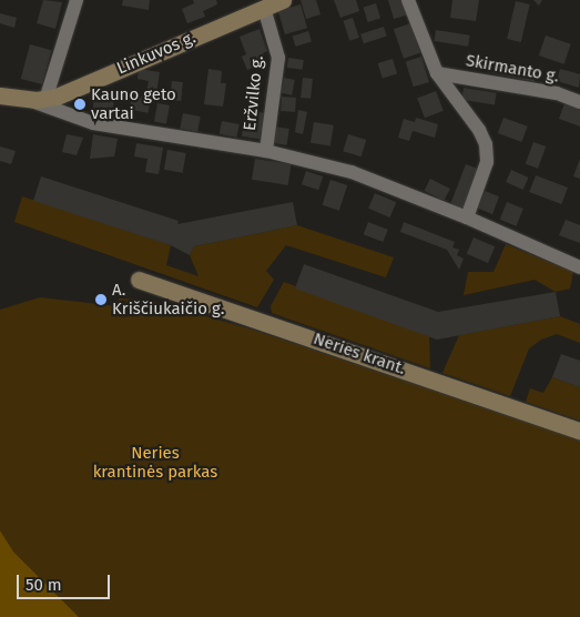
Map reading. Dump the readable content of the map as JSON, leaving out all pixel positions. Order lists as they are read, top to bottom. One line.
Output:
{"streets":{"main road":["Linkuvos g.","Neries krant."],"street":["Skirmanto g.","Eržvilko g."]},"crossings":[["Linkuvos g.","Eržvilko g."]],"parks":["Neries krantinės parkas"],"places":["Kauno geto vartai","A. Kriščiukaičio g."],"scale_bar":"50 m"}
